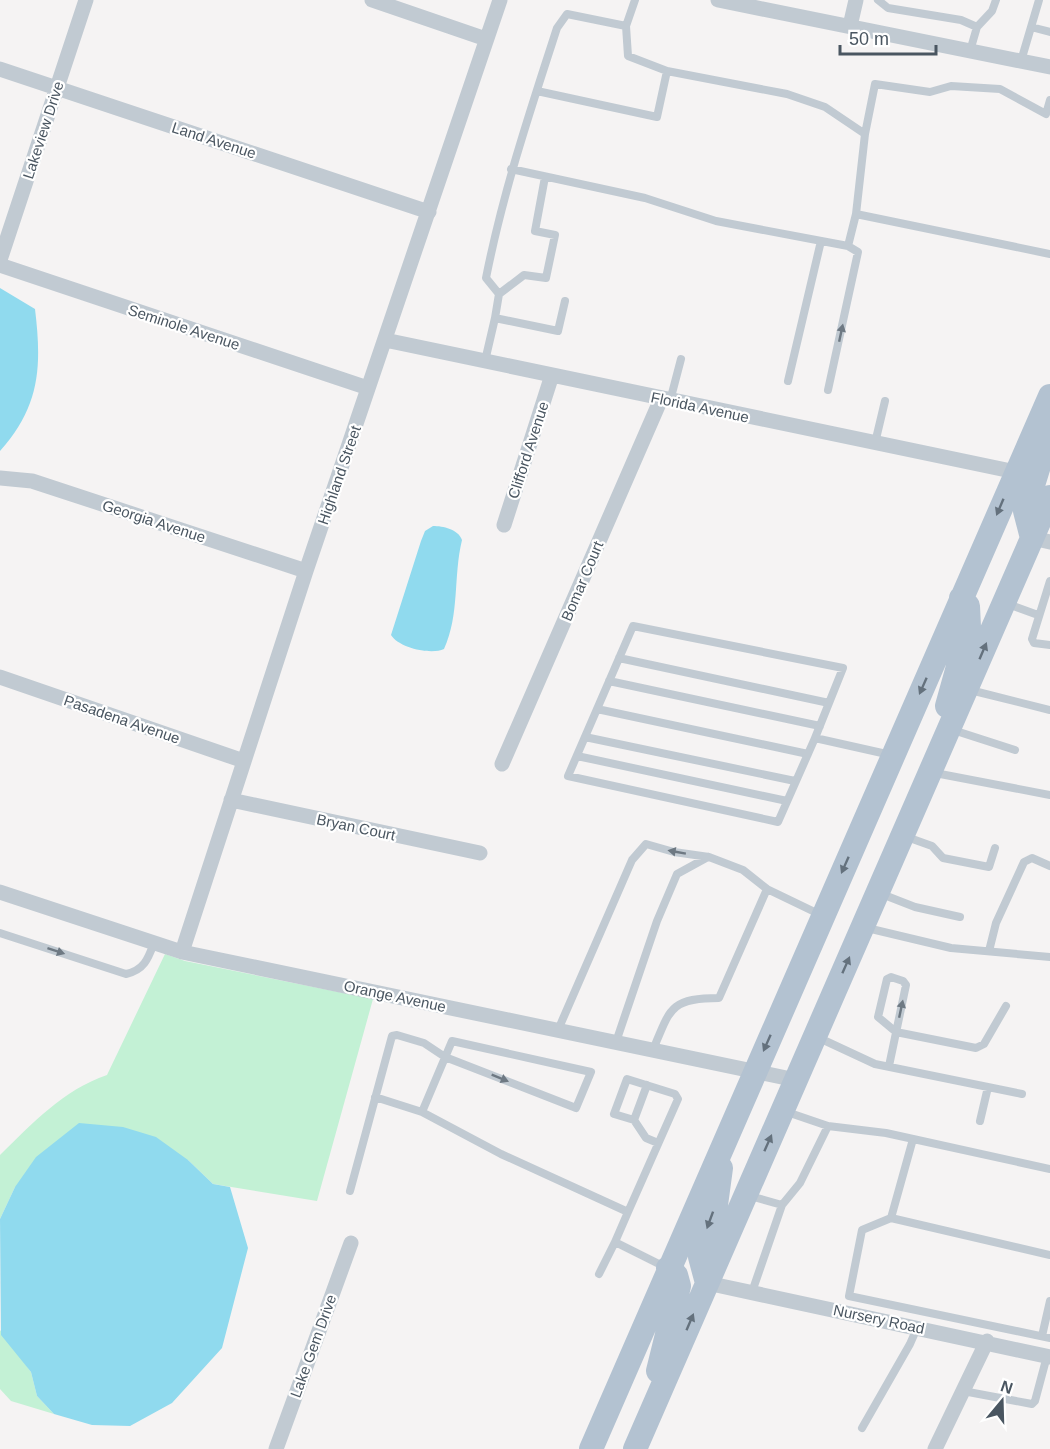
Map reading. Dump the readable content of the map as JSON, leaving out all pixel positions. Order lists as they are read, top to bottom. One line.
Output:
{"streets":{"street":["Lakeview Drive","Land Avenue","Seminole Avenue","Florida Avenue","Clifford Avenue","Highland Street","Georgia Avenue","Bomar Court","Pasadena Avenue","Bryan Court","Orange Avenue","Nursery Road","Lake Gem Drive"]},"crossings":[["Lakeview Drive","Land Avenue"],["Land Avenue","Highland Street"],["Seminole Avenue","Highland Street"],["Florida Avenue","Clifford Avenue"],["Florida Avenue","Highland Street"],["Florida Avenue","Bomar Court"],["Highland Street","Georgia Avenue"],["Highland Street","Pasadena Avenue"],["Highland Street","Bryan Court"],["Highland Street","Orange Avenue"]],"scale_bar":"50 m","north":"top"}
